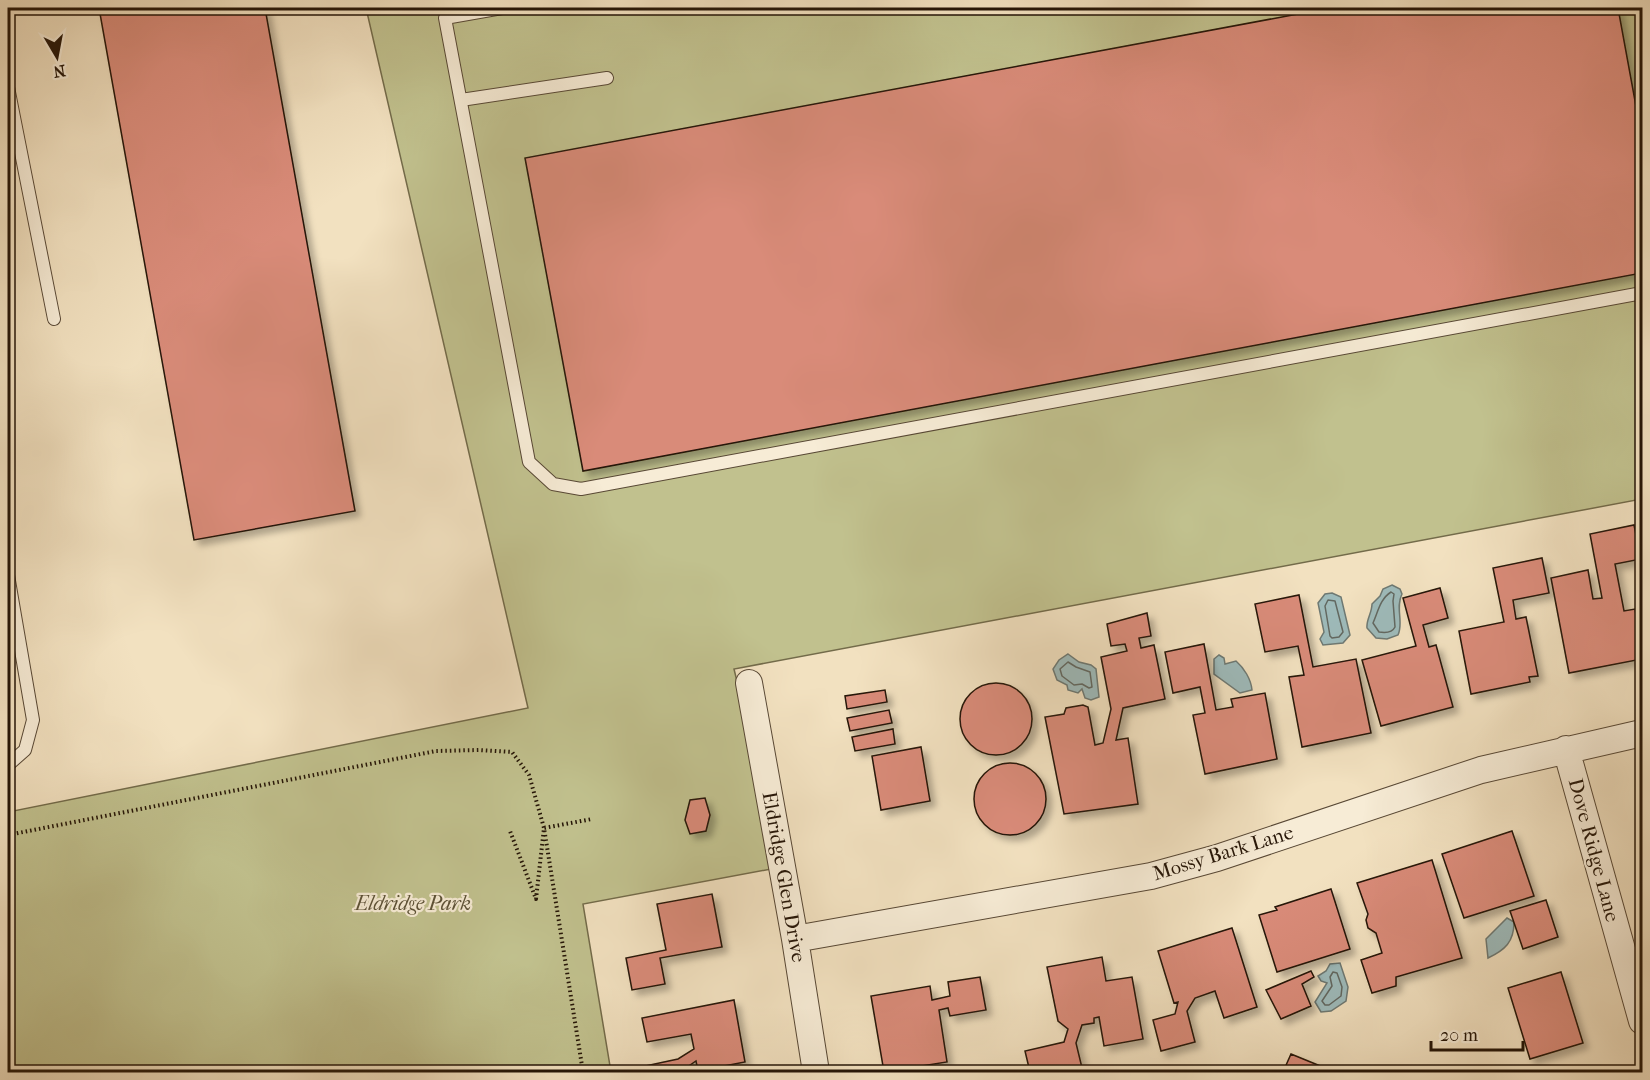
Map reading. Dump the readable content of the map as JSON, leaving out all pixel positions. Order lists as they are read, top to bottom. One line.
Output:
{"streets":{"street":["Dove Ridge Lane","Mossy Bark Lane","Eldridge Glen Drive"]},"crossings":[["Dove Ridge Lane","Mossy Bark Lane"],["Mossy Bark Lane","Eldridge Glen Drive"]],"parks":["Eldridge Park"],"scale_bar":"20 m","north":"bottom"}
